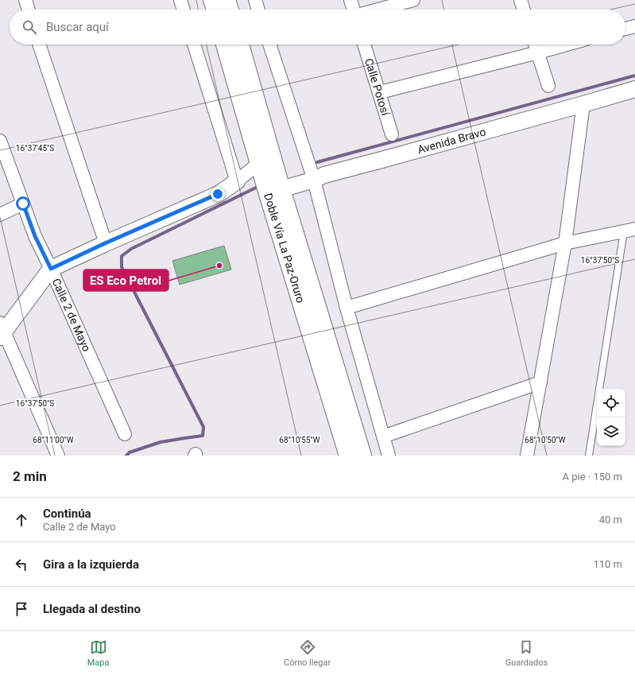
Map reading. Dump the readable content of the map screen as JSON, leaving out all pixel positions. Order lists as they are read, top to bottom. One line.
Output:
{"streets":{"highway":["Doble Vía La Paz-Oruro"],"street":["Calle Potosí","Avenida Bravo","Calle 2 de Mayo"]},"crossings":[["Avenida Bravo","Doble Vía La Paz-Oruro"]],"places":["ES Eco Petrol"],"page":{"search":"Buscar aquí","heading":["2 min","A pie · 150 m"],"list":[["Continúa","Calle 2 de Mayo","40 m"],["Gira a la izquierda","110 m"],"Llegada al destino"],"nav":["Mapa","Cómo llegar","Guardados"]},"coordinates":["16°37'45\"S","16°37'50\"S","68°11'00\"W","68°10'55\"W","68°10'50\"W"]}
